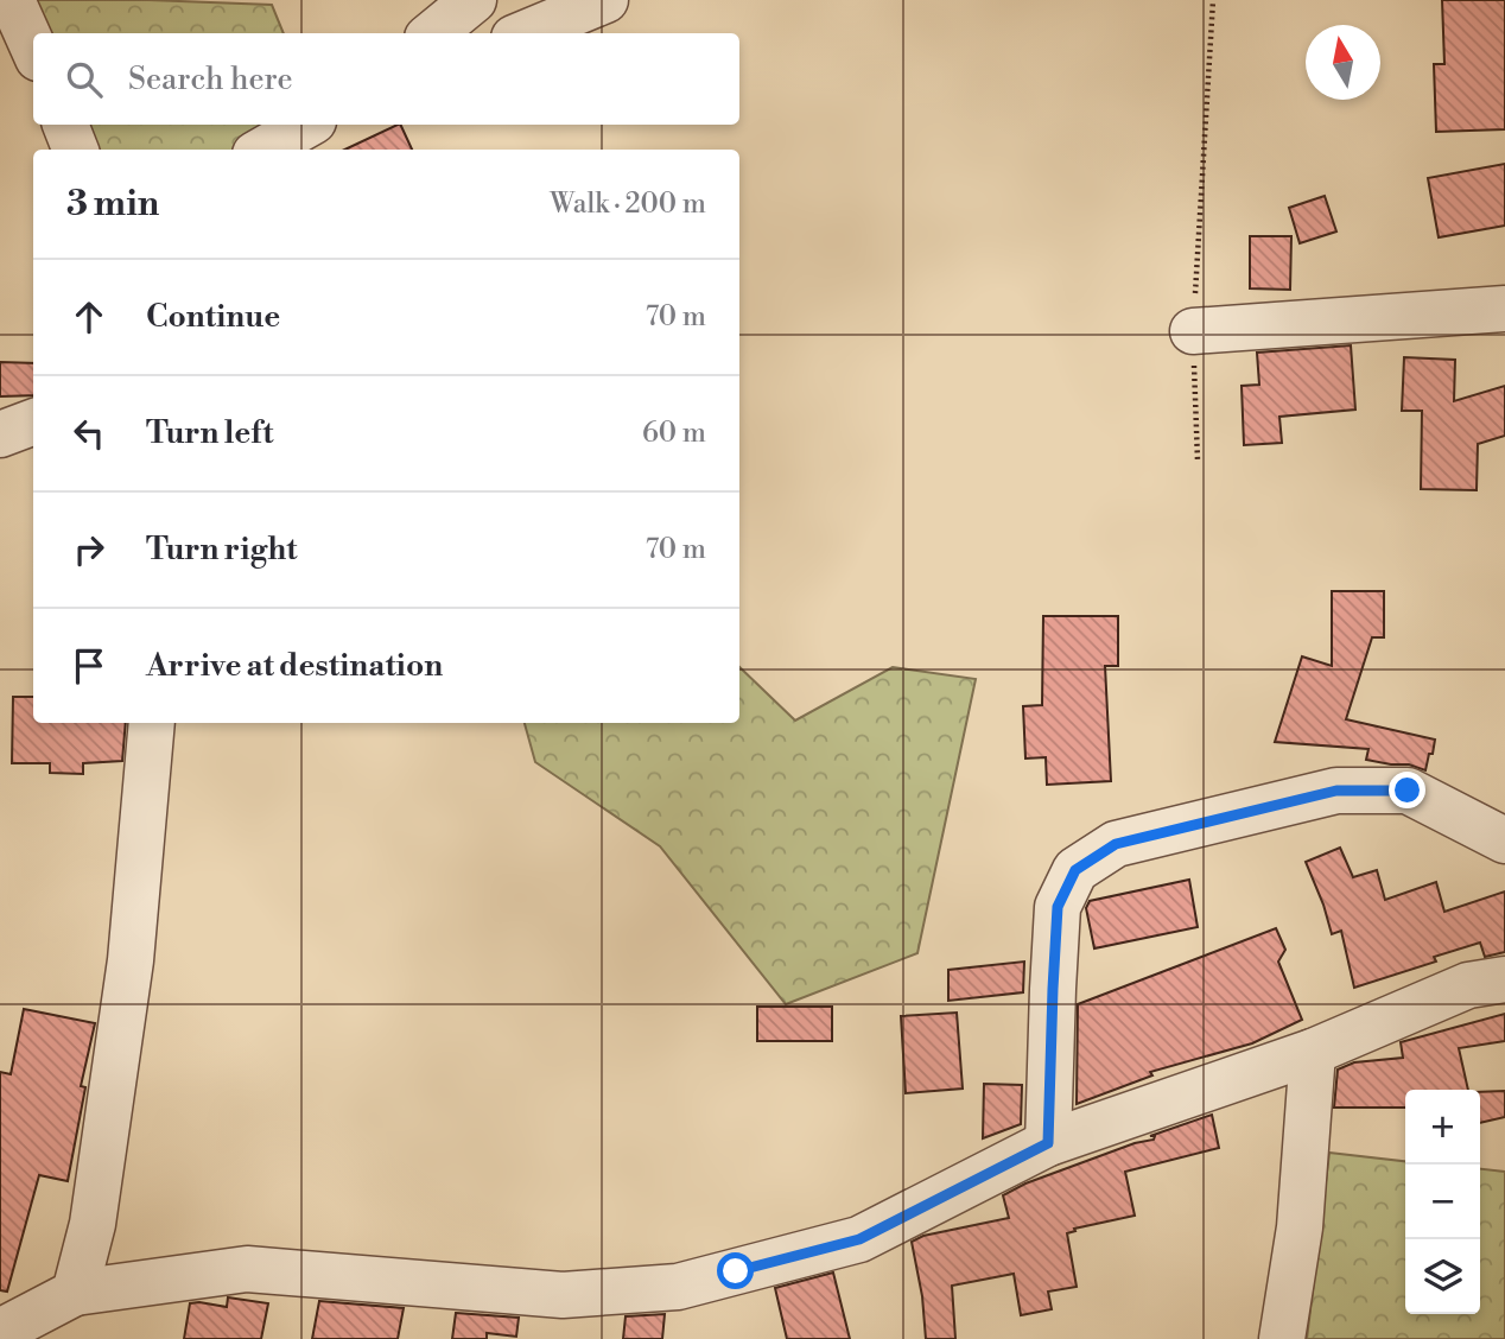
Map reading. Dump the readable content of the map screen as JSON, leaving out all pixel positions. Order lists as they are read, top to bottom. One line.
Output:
{"north":"top","page":{"search":"Search here","heading":["3 min","Walk · 200 m"],"list":[["Continue","70 m"],["Turn left","60 m"],["Turn right","70 m"],"Arrive at destination"],"map_buttons":["+","−"]}}
